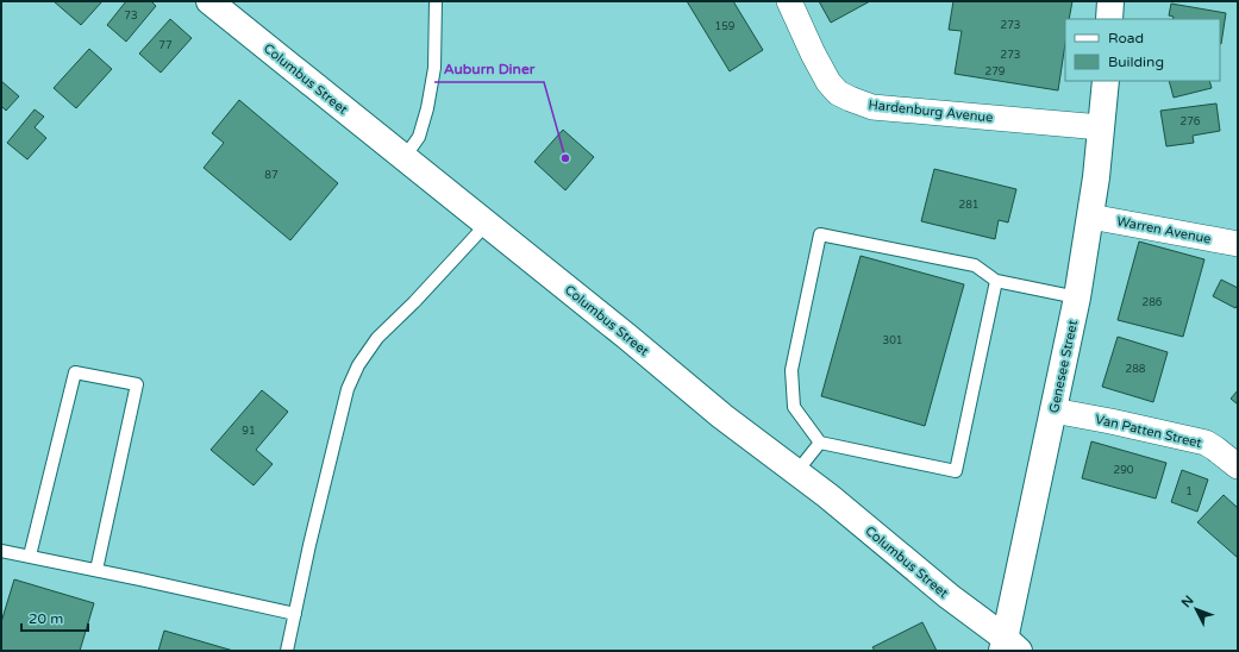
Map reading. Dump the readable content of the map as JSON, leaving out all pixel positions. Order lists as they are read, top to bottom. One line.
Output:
{"streets":{"street":["Columbus Street","Hardenburg Avenue","Warren Avenue","Genesee Street","Van Patten Street"]},"crossings":[["Columbus Street","Genesee Street"],["Hardenburg Avenue","Genesee Street"],["Warren Avenue","Genesee Street"],["Genesee Street","Van Patten Street"]],"places":["Auburn Diner"],"house_numbers":["73","273","159","77","273","279","276","87","281","286","301","288","91","290","1"],"legend":["Road","Building"],"scale_bar":"20 m","north":"top left"}
